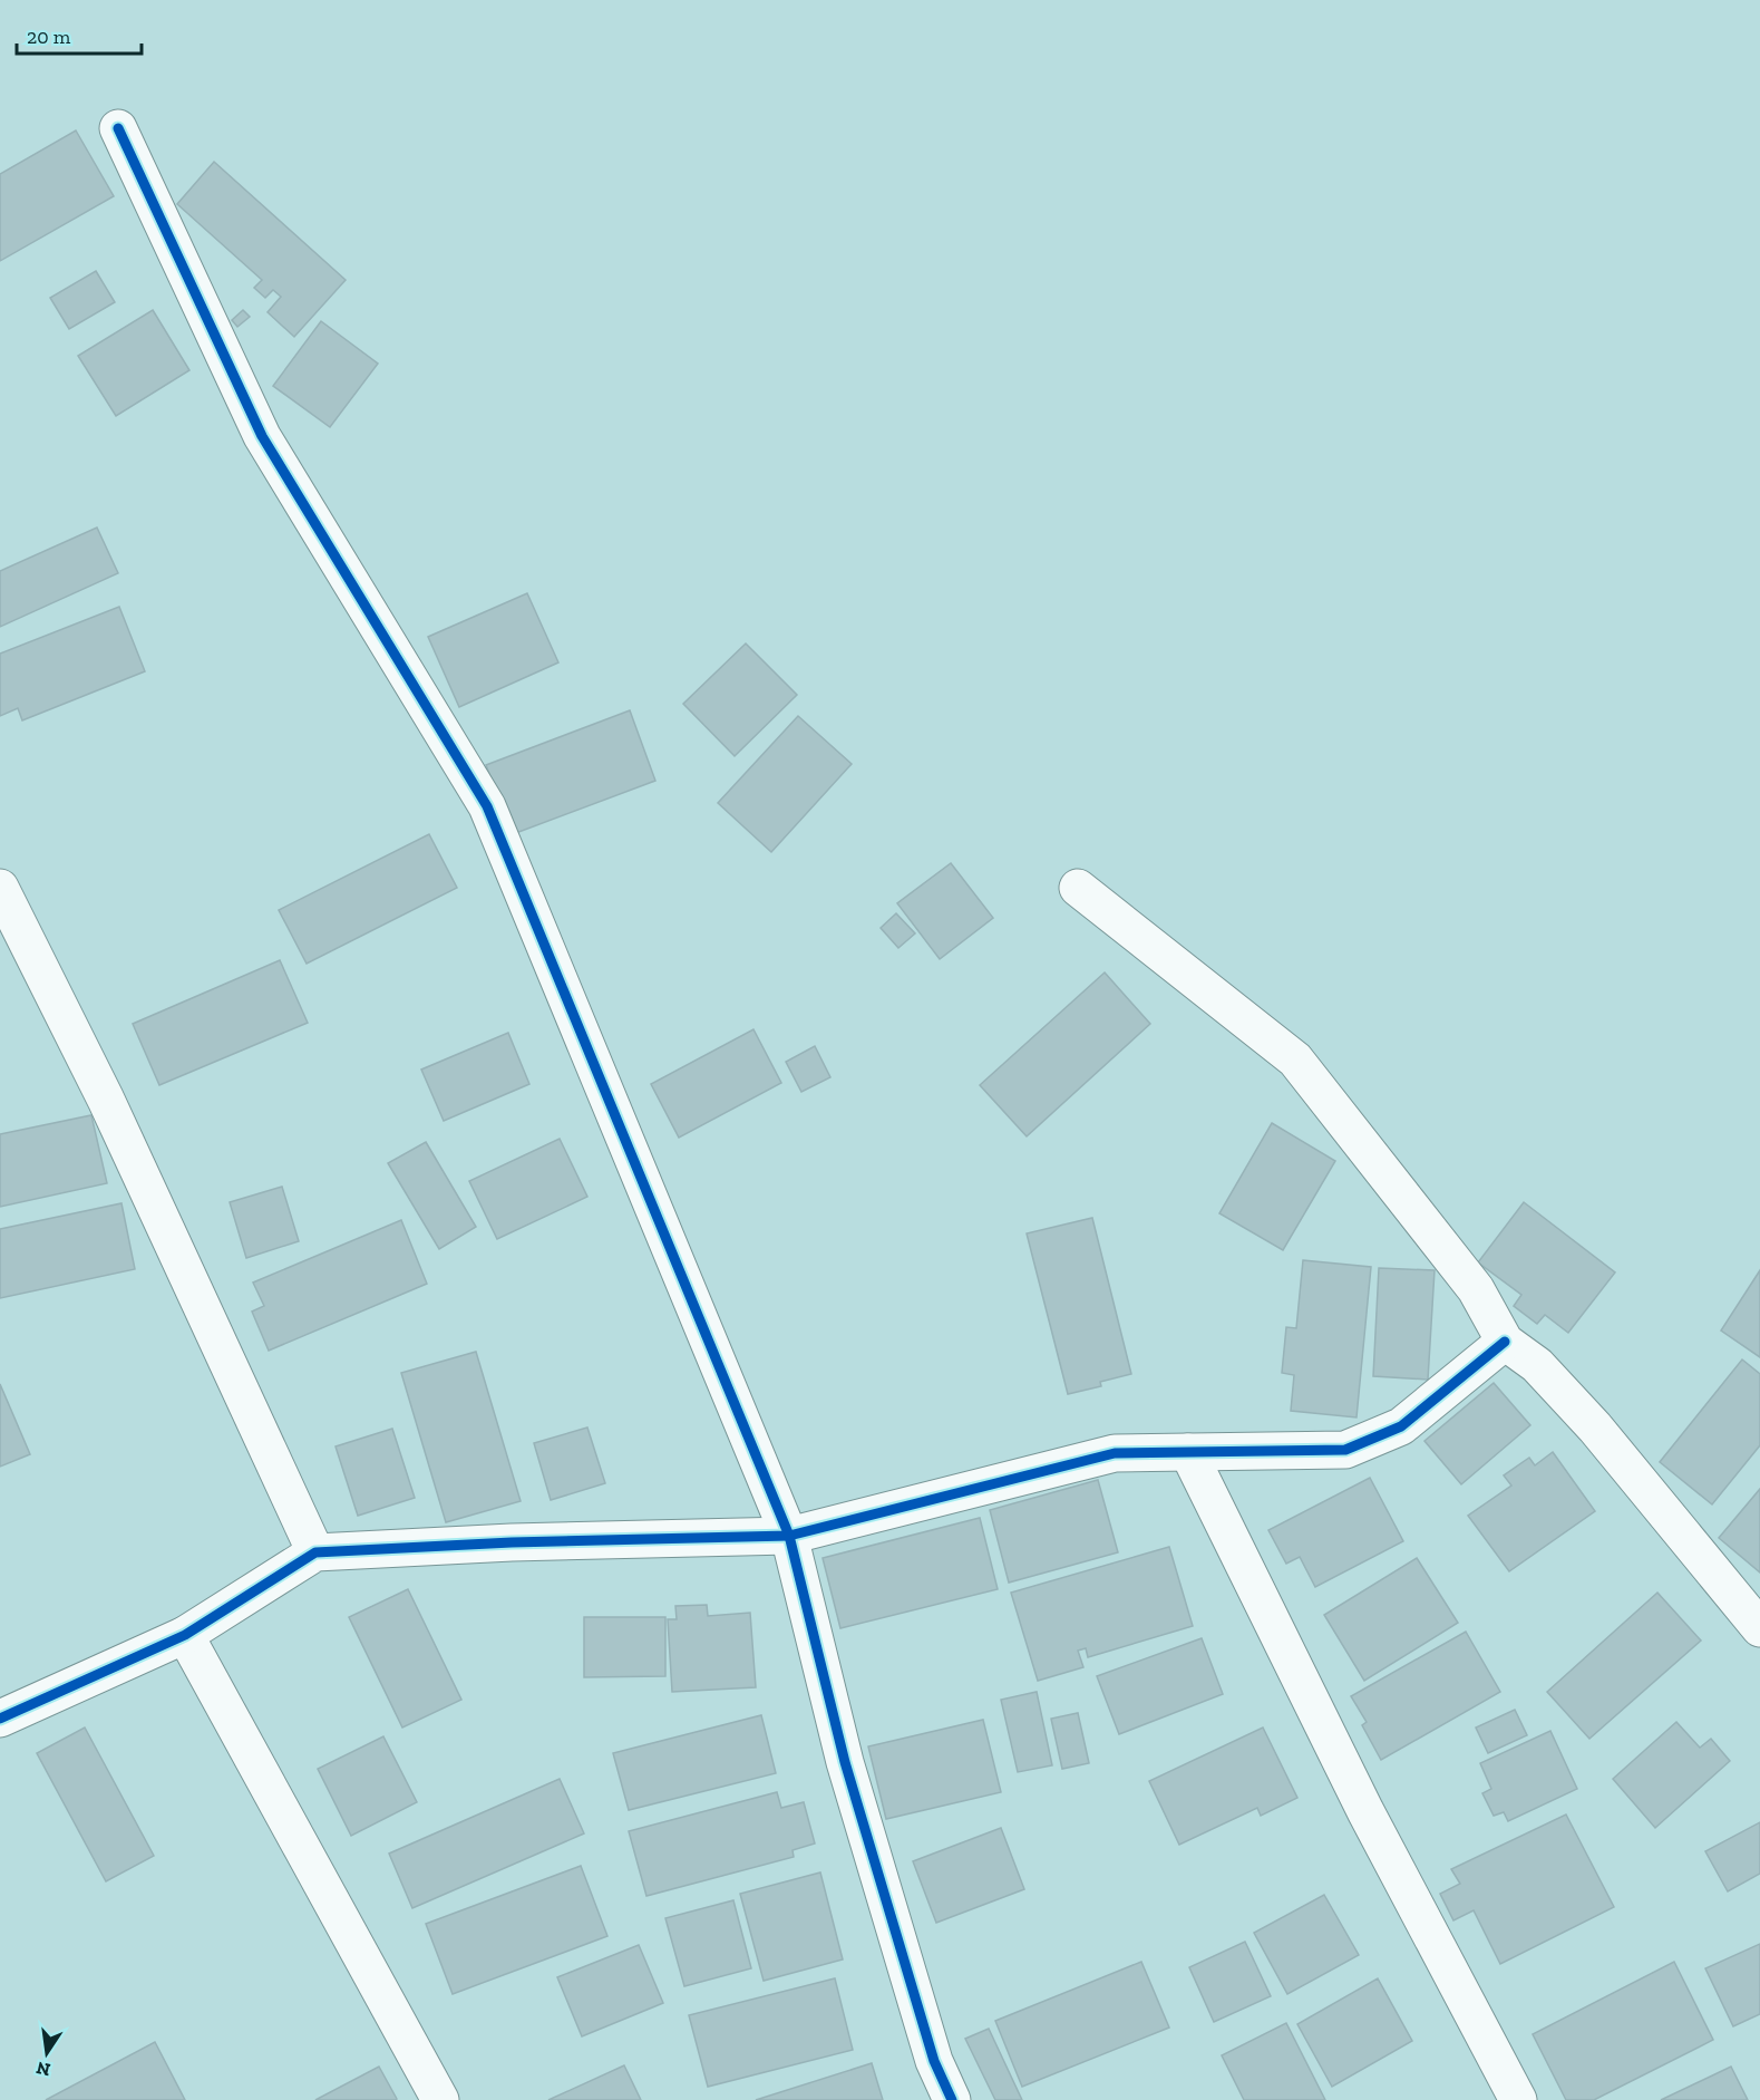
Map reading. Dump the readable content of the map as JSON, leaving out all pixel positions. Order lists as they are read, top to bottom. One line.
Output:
{"scale_bar":"20 m","north":"bottom"}
